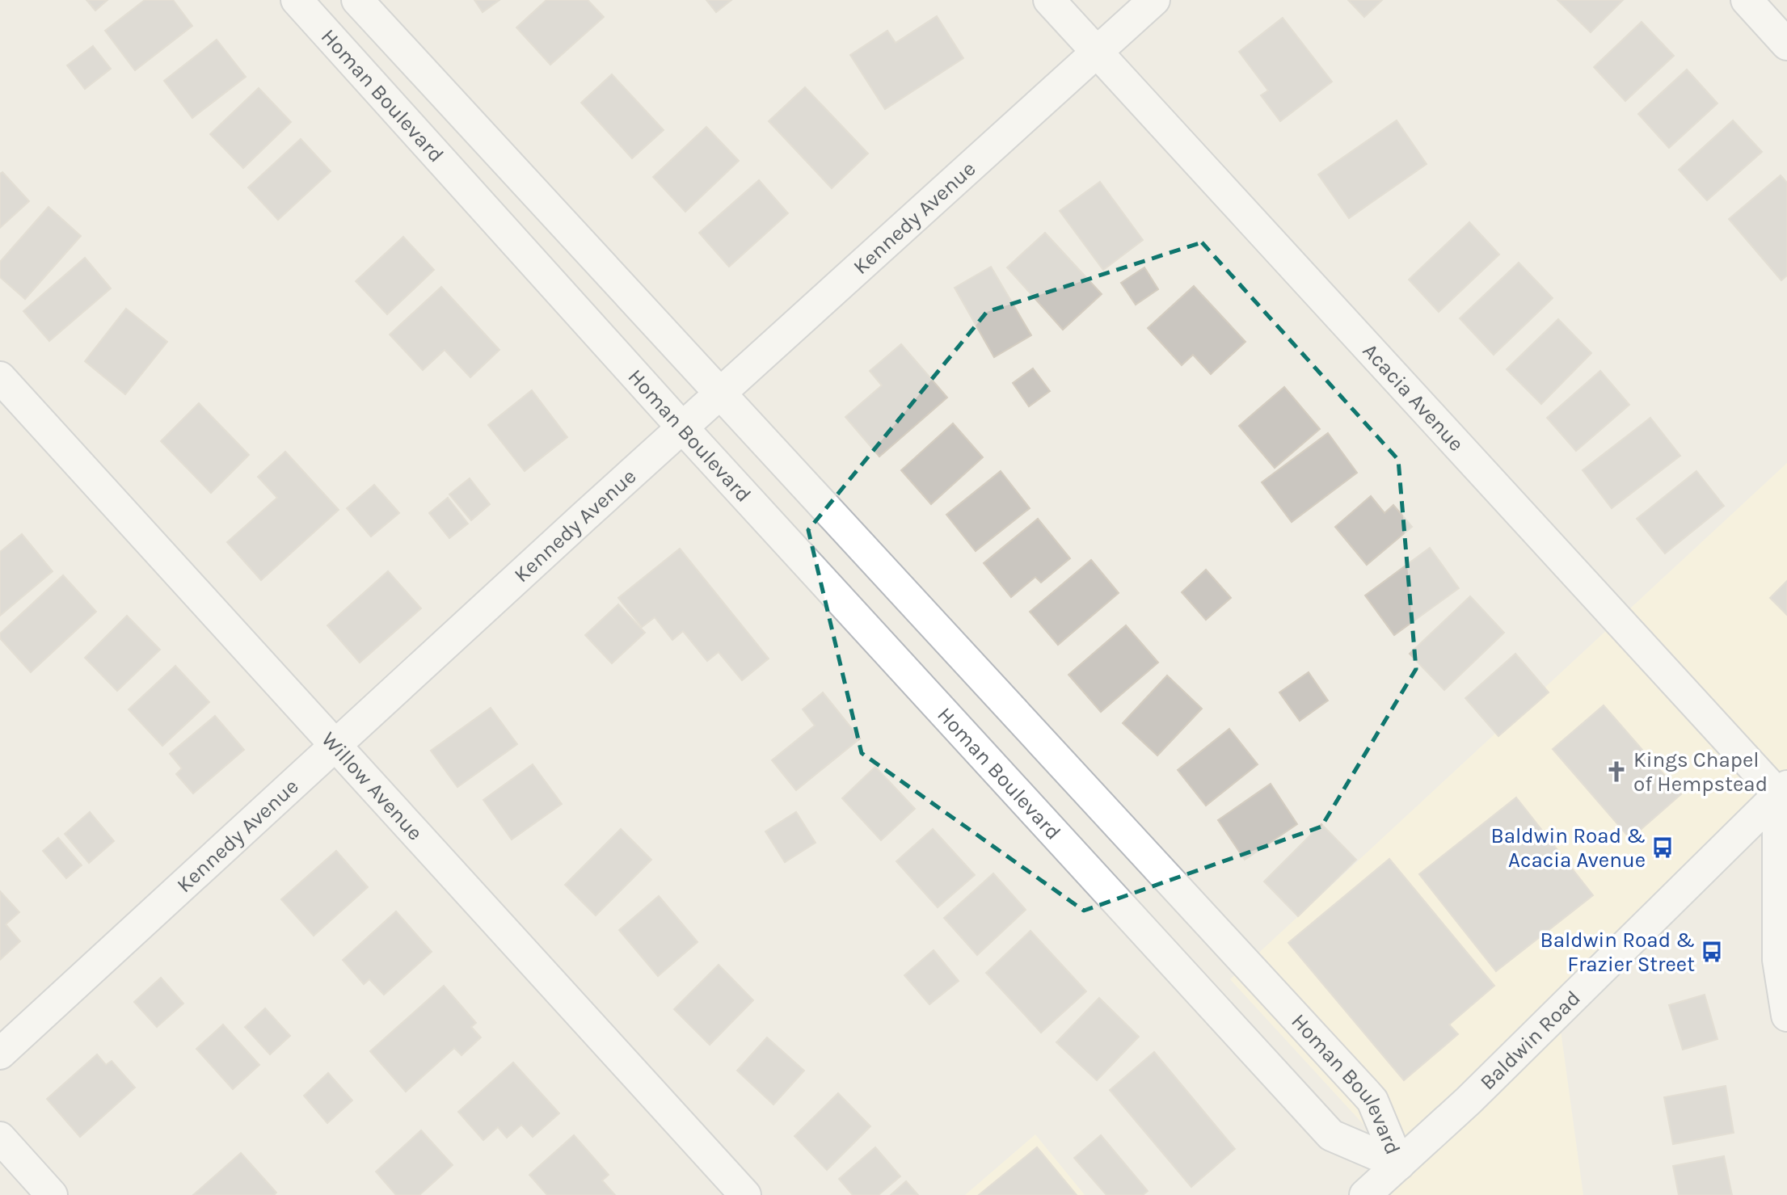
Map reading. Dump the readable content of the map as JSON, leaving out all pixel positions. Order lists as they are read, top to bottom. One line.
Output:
{"streets":{"street":["Homan Boulevard","Kennedy Avenue","Acacia Avenue","Willow Avenue","Baldwin Road"]},"crossings":[["Homan Boulevard","Kennedy Avenue"],["Homan Boulevard","Baldwin Road"],["Kennedy Avenue","Acacia Avenue"],["Kennedy Avenue","Willow Avenue"],["Acacia Avenue","Baldwin Road"]],"places":{"church":["Kings Chapel of Hempstead"],"bus stop":["Baldwin Road & Acacia Avenue","Baldwin Road & Frazier Street"]}}
